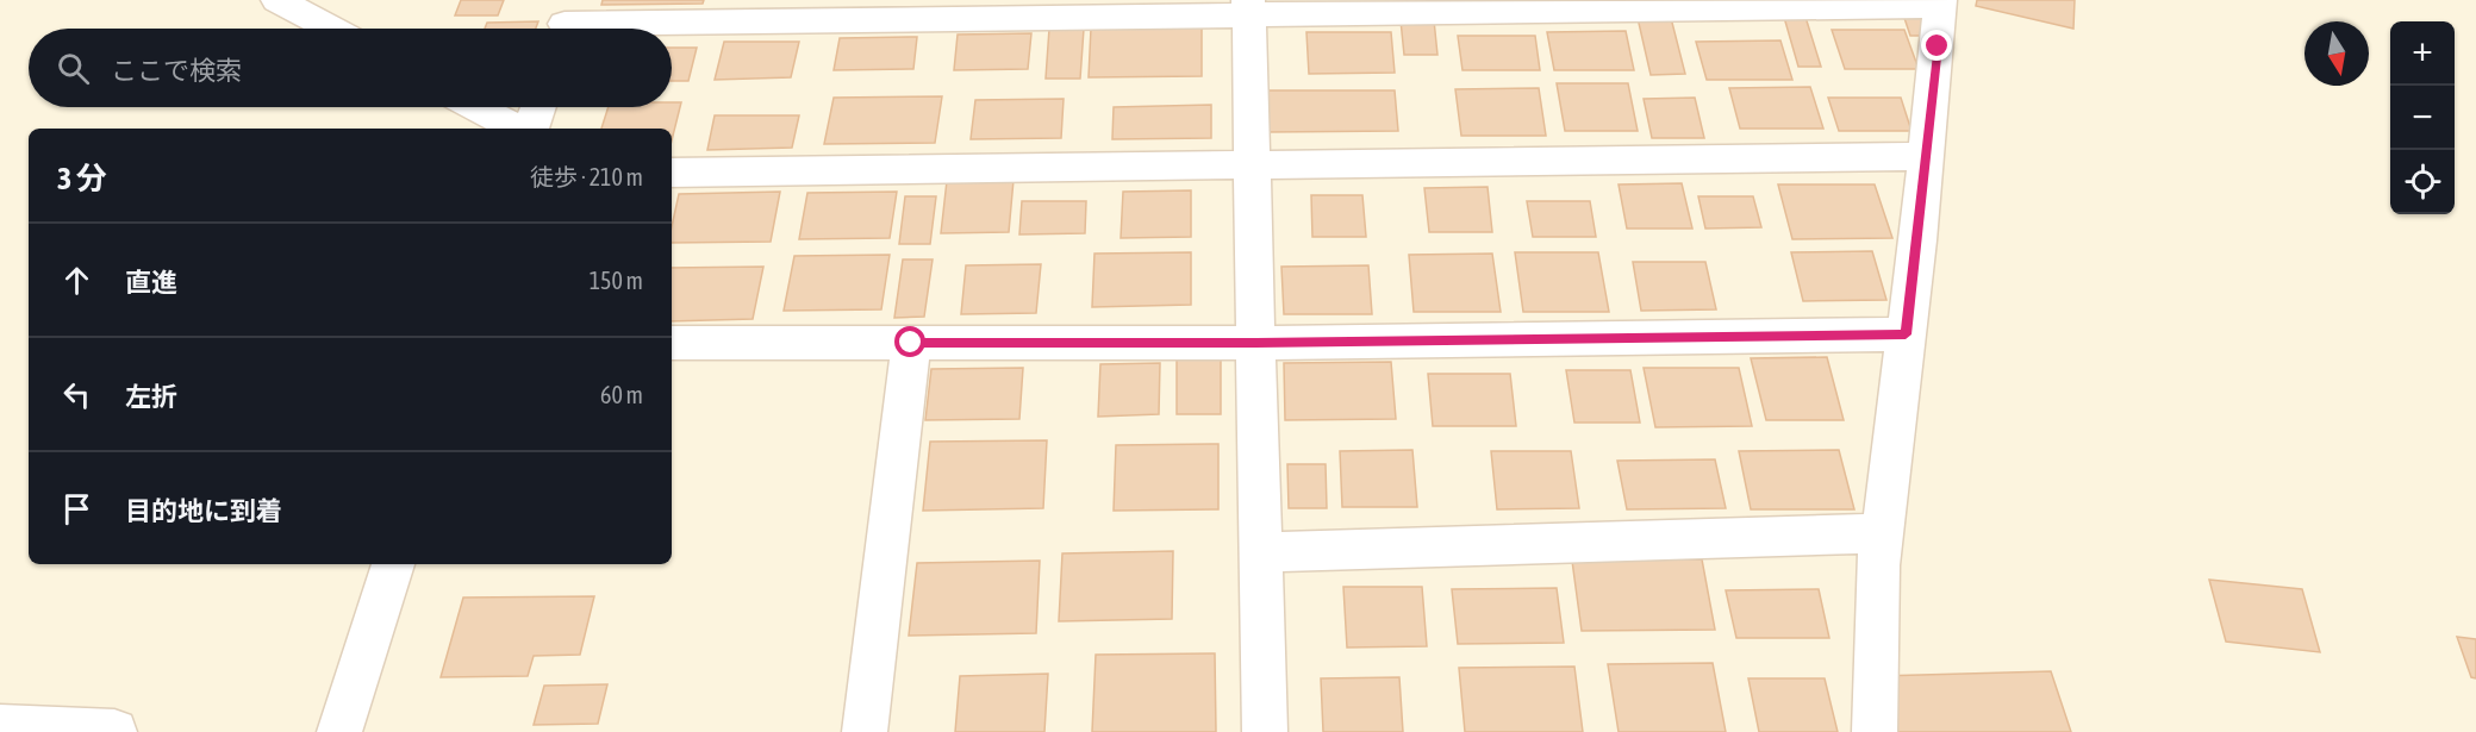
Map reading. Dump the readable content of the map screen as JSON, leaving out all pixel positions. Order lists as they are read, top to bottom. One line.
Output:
{"north":"bottom","page":{"map_buttons":["+","−"],"search":"ここで検索","heading":["3 分","徒歩 · 210 m"],"list":[["直進","150 m"],["左折","60 m"],"目的地に到着"]}}
